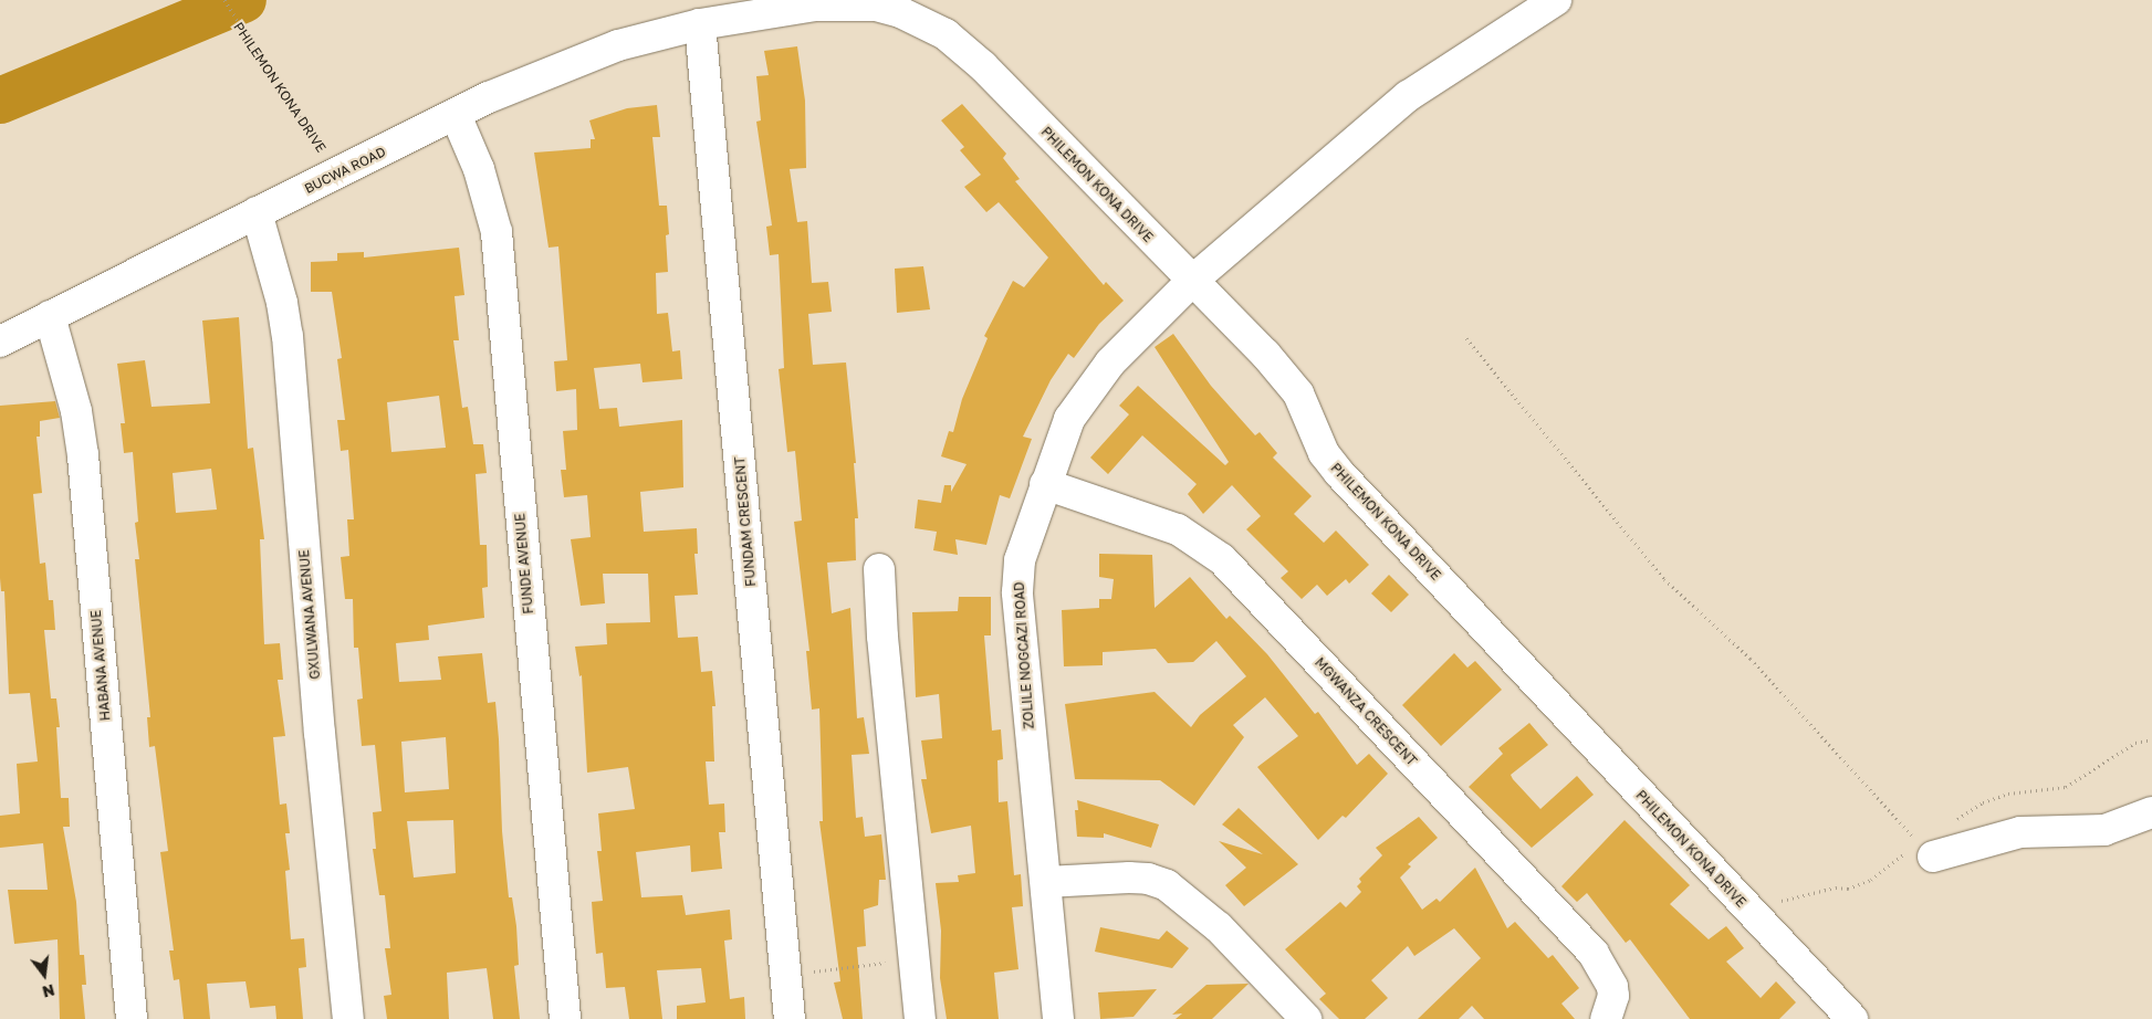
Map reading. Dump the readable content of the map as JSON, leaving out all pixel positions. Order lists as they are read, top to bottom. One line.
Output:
{"streets":{"street":["PHILEMON KONA DRIVE","BUCWA ROAD","FUNDAM CRESCENT","FUNDE AVENUE","GXULWANA AVENUE","ZOLILE NOGCAZI ROAD","HABANA AVENUE","MGWANZA CRESCENT"]},"crossings":[["PHILEMON KONA DRIVE","BUCWA ROAD"],["PHILEMON KONA DRIVE","FUNDAM CRESCENT"],["PHILEMON KONA DRIVE","ZOLILE NOGCAZI ROAD"],["BUCWA ROAD","FUNDAM CRESCENT"],["BUCWA ROAD","FUNDE AVENUE"],["BUCWA ROAD","GXULWANA AVENUE"],["BUCWA ROAD","HABANA AVENUE"],["ZOLILE NOGCAZI ROAD","MGWANZA CRESCENT"]],"north":"bottom"}
